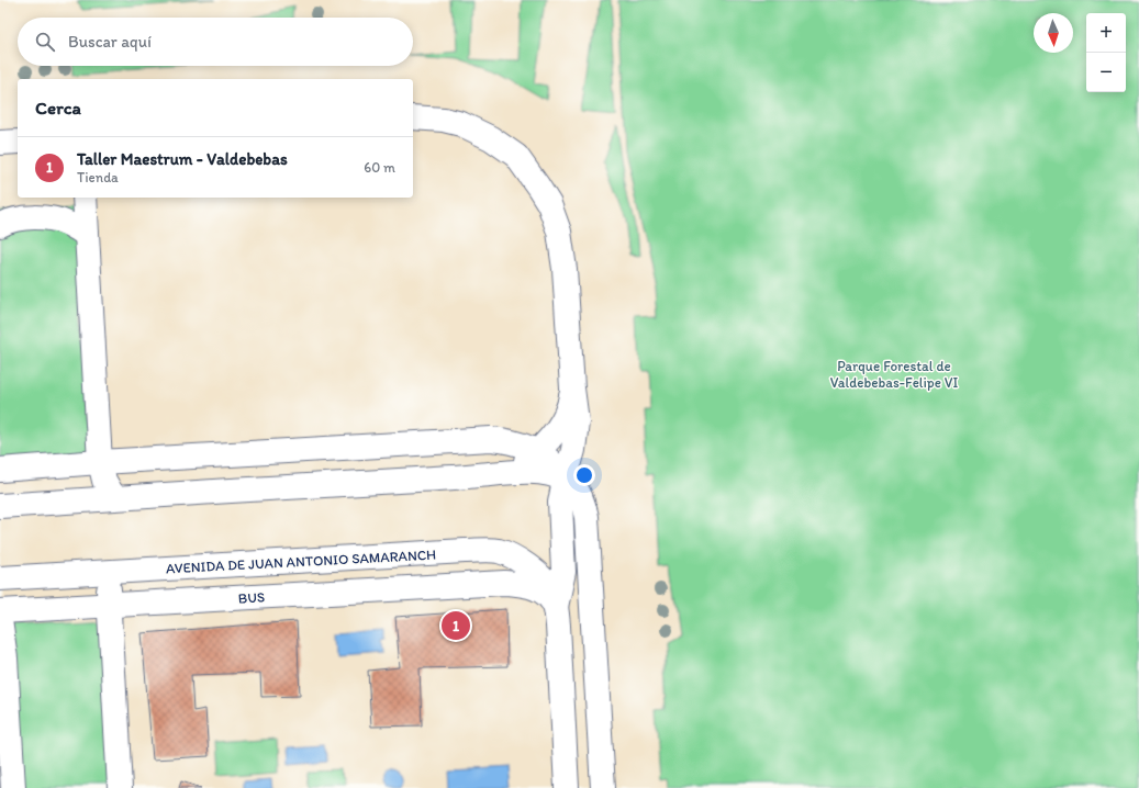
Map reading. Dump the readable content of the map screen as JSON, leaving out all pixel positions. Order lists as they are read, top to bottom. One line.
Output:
{"streets":{"street":["AVENIDA DE JUAN ANTONIO SAMARANCH","BUS"]},"crossings":[["AVENIDA DE JUAN ANTONIO SAMARANCH","BUS"]],"parks":["Parque Forestal de Valdebebas-Felipe VI"],"north":"bottom","page":{"map_buttons":["+","−"],"search":"Buscar aquí","heading":"Cerca","list":[{"mark":"1","name":"Taller Maestrum - Valdebebas","note":"Tienda","value":"60 m"}],"pins":"1"}}
